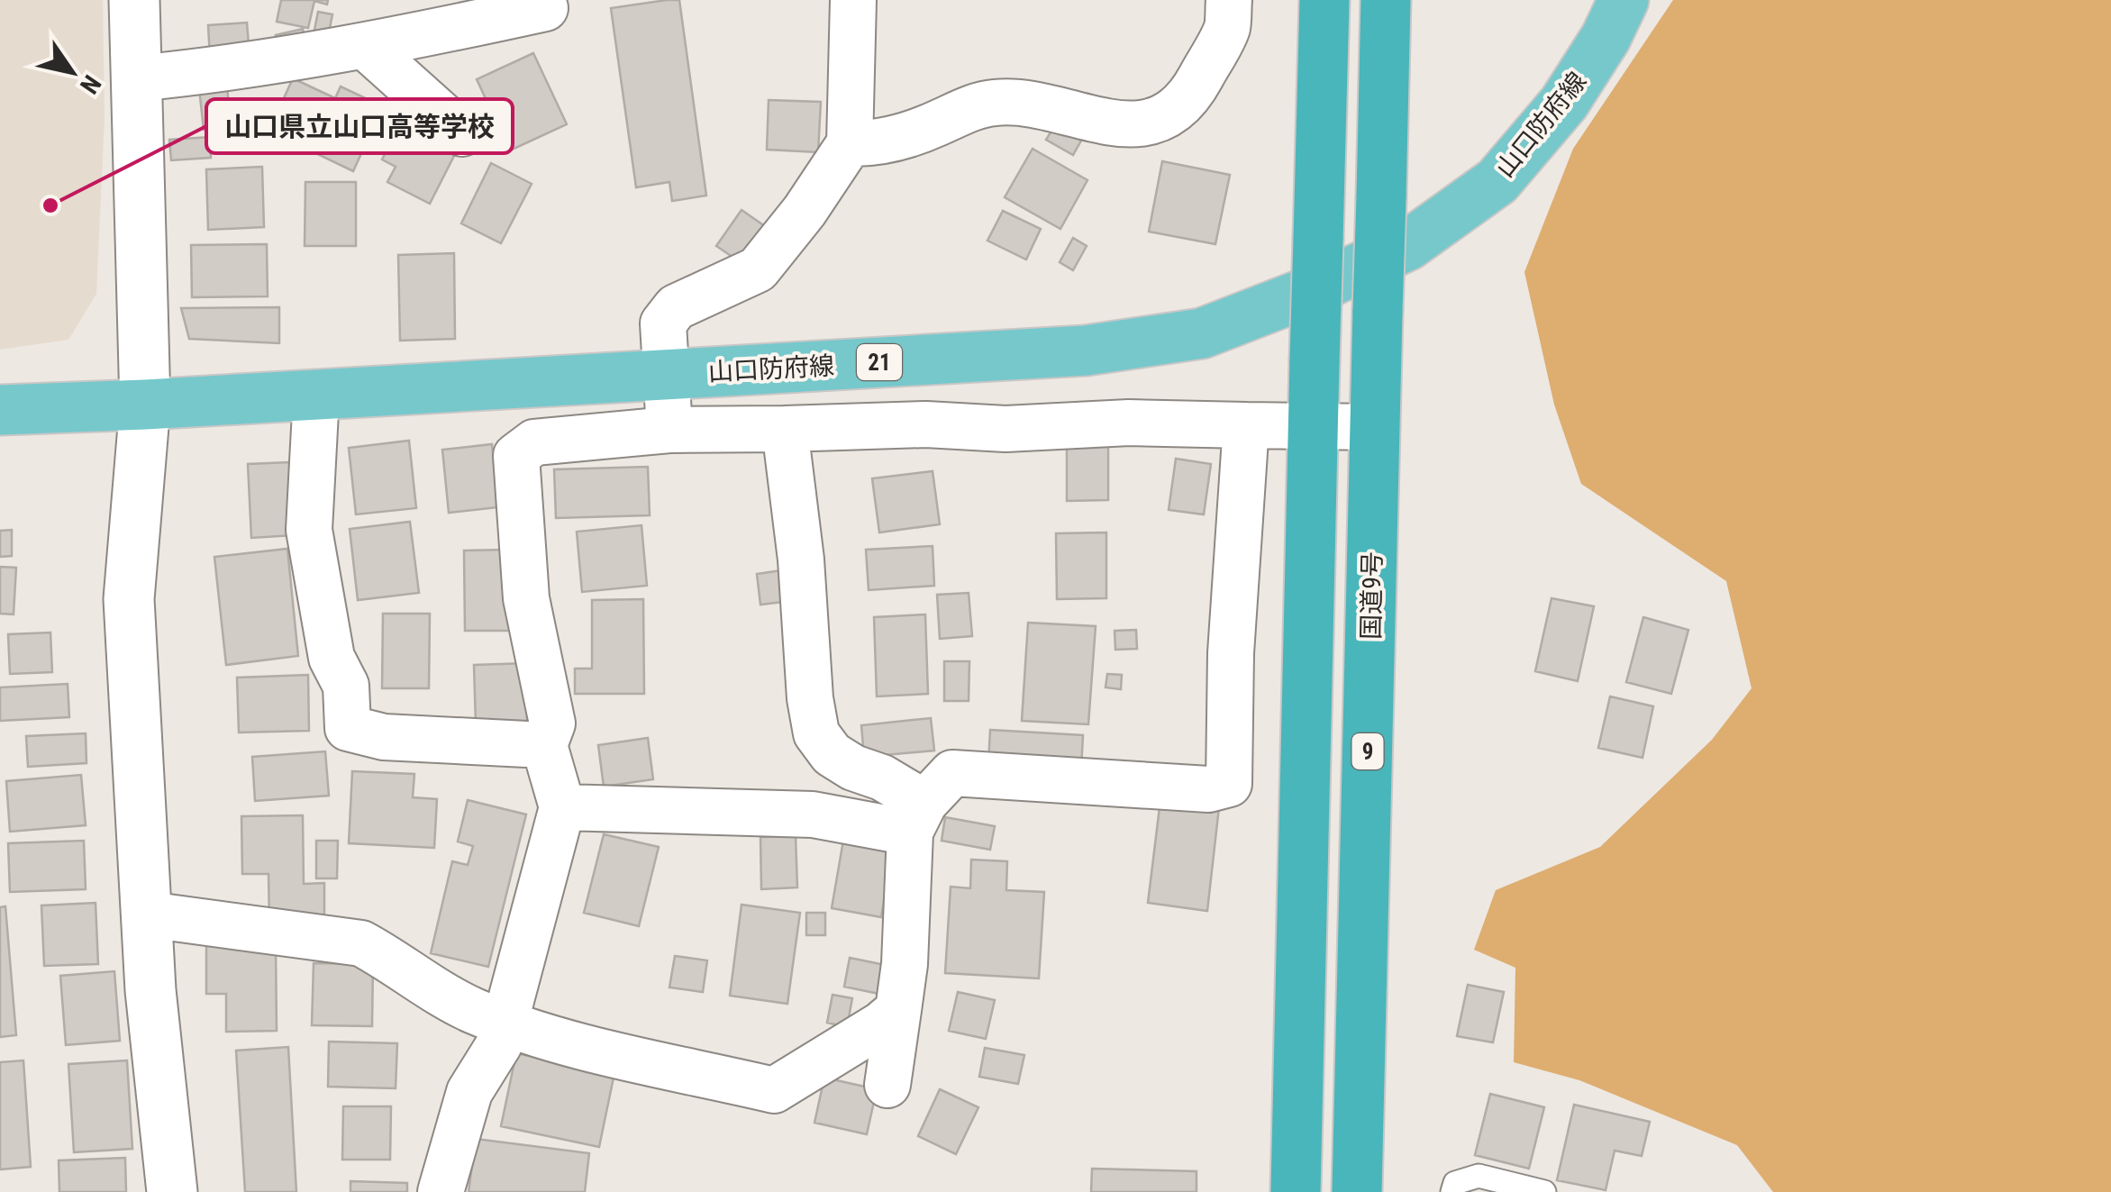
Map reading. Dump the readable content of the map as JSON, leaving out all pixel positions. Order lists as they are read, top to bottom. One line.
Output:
{"streets":{"highway":["国道9号","9"],"main road":["山口防府線","21"]},"places":["山口県立山口高等学校"],"north":"bottom right"}
